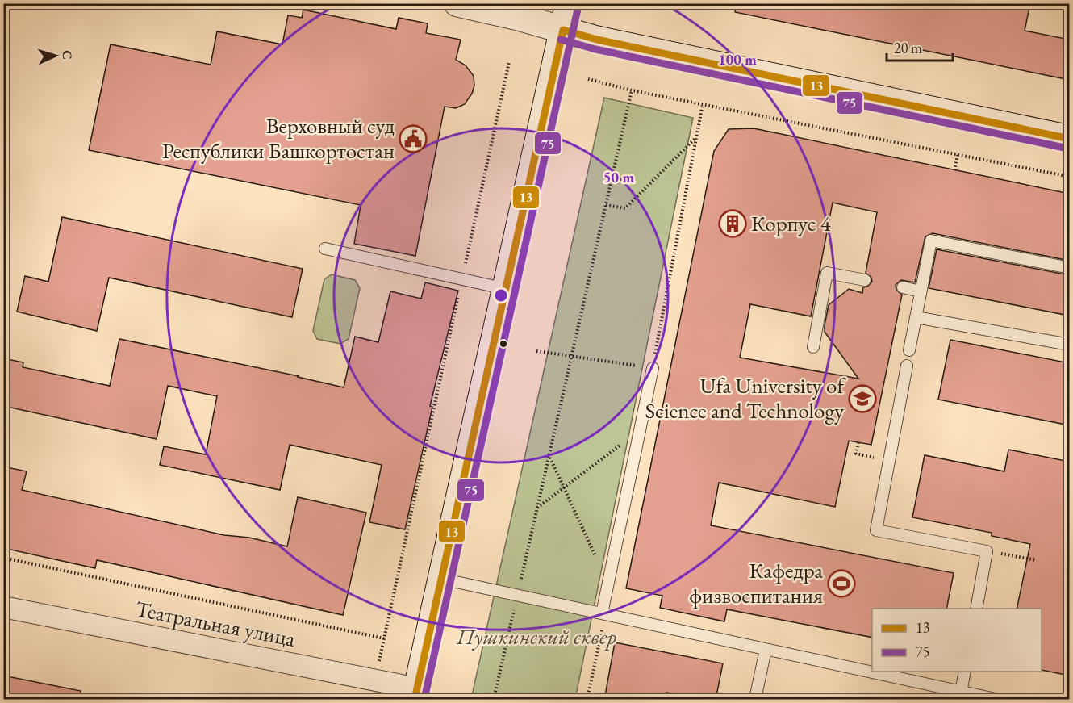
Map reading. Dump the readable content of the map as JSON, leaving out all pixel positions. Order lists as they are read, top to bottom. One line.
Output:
{"streets":{"street":["Театральная улица"]},"parks":["Пушкинский сквер"],"places":{"public building":["Верховный суд Республики Башкортостан"],"building":["Корпус 4"],"school or university":["Ufa University of Science and Technology"],"sports":["Кафедра физвоспитания"]},"lines":["transit line 75","transit line 13"],"legend":["13","75"],"scale_bar":"20 m","north":"right","rings":["100 m","50 m"]}
